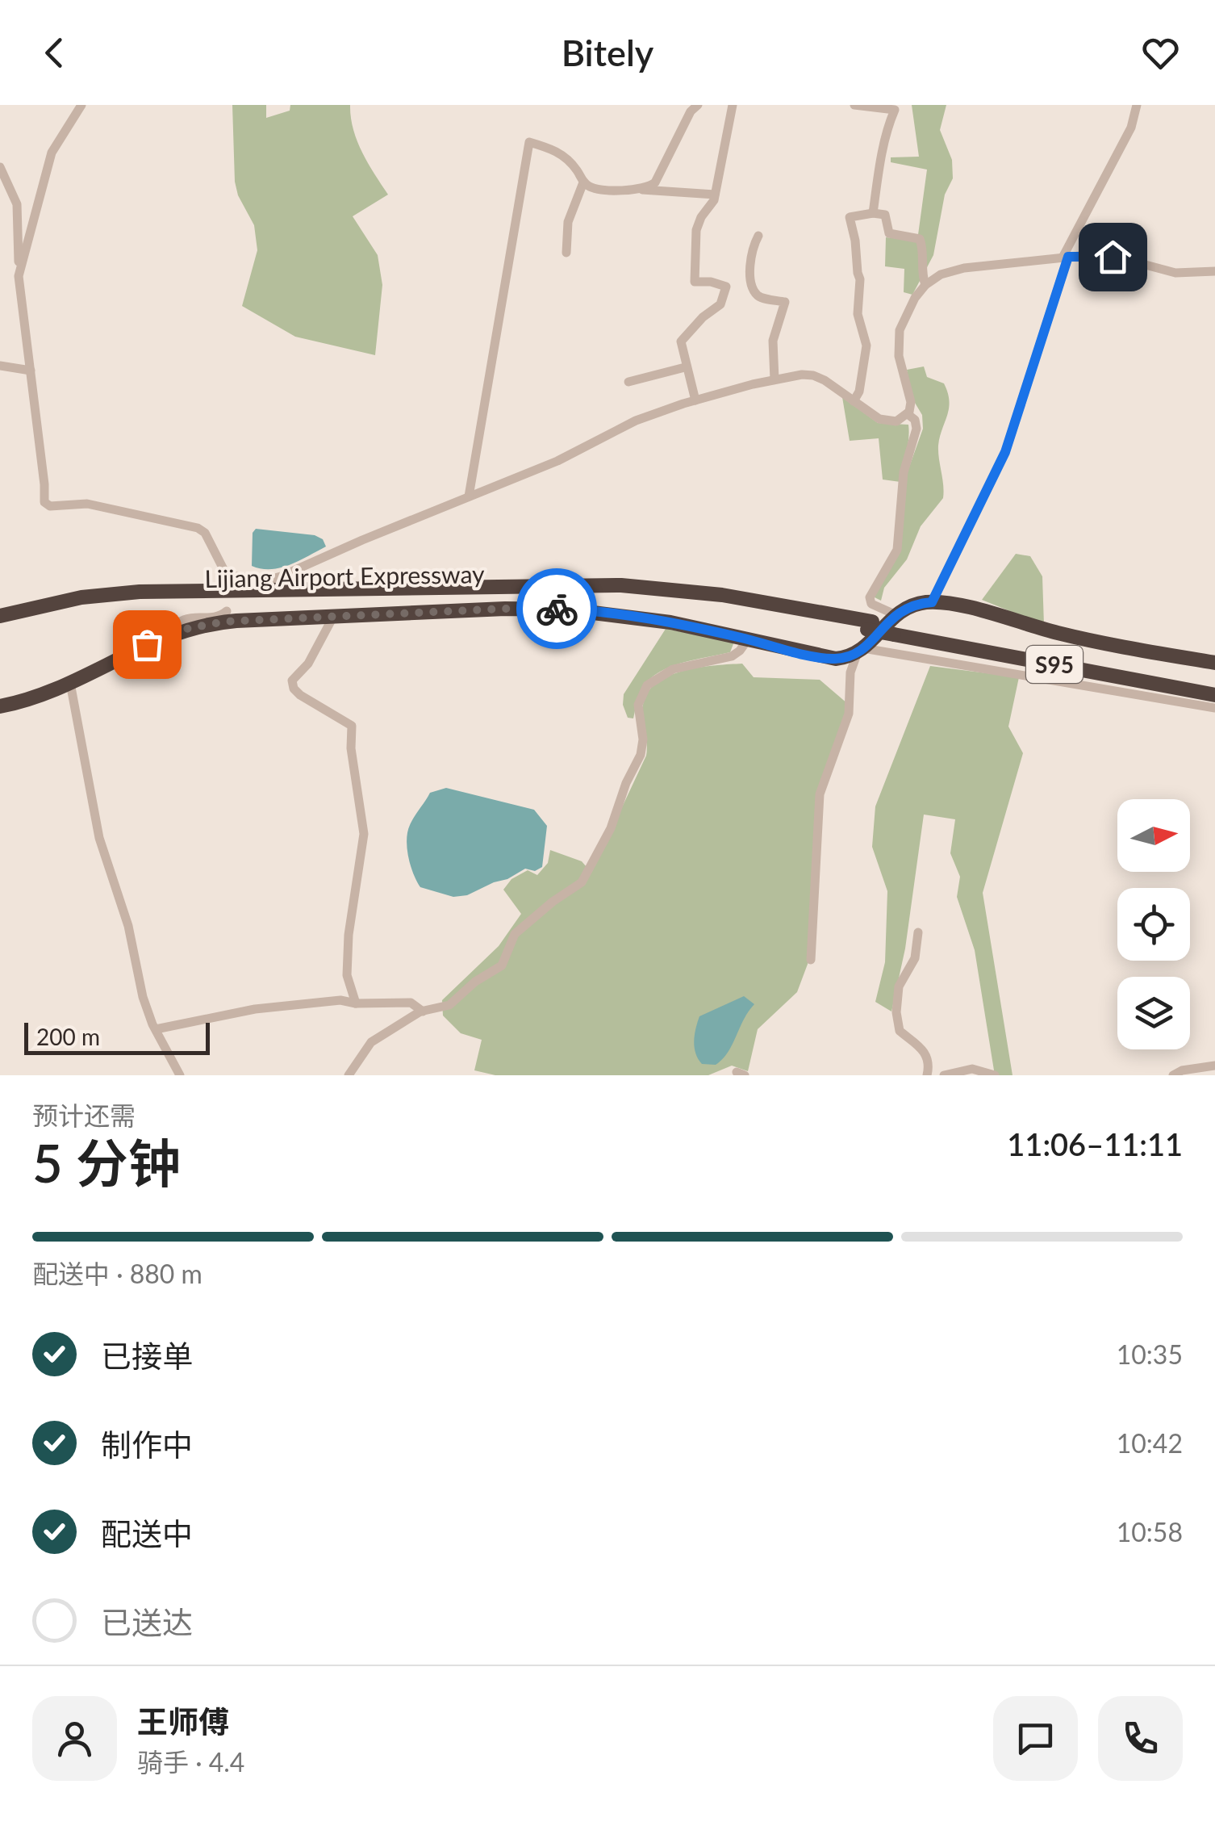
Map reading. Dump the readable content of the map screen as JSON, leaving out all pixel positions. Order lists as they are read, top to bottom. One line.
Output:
{"streets":{"highway":["Lijiang Airport Expressway","S95"]},"scale_bar":"200 m","north":"right","page":{"header":"Bitely","scale":"200 m","heading":["5 分钟","预计还需","11:06–11:11"],"panel":["王师傅","骑手 · 4.4"],"bar":"配送中 · 880 m","list":[["已接单","10:35"],["制作中","10:42"],["配送中","10:58"],"已送达"]}}
